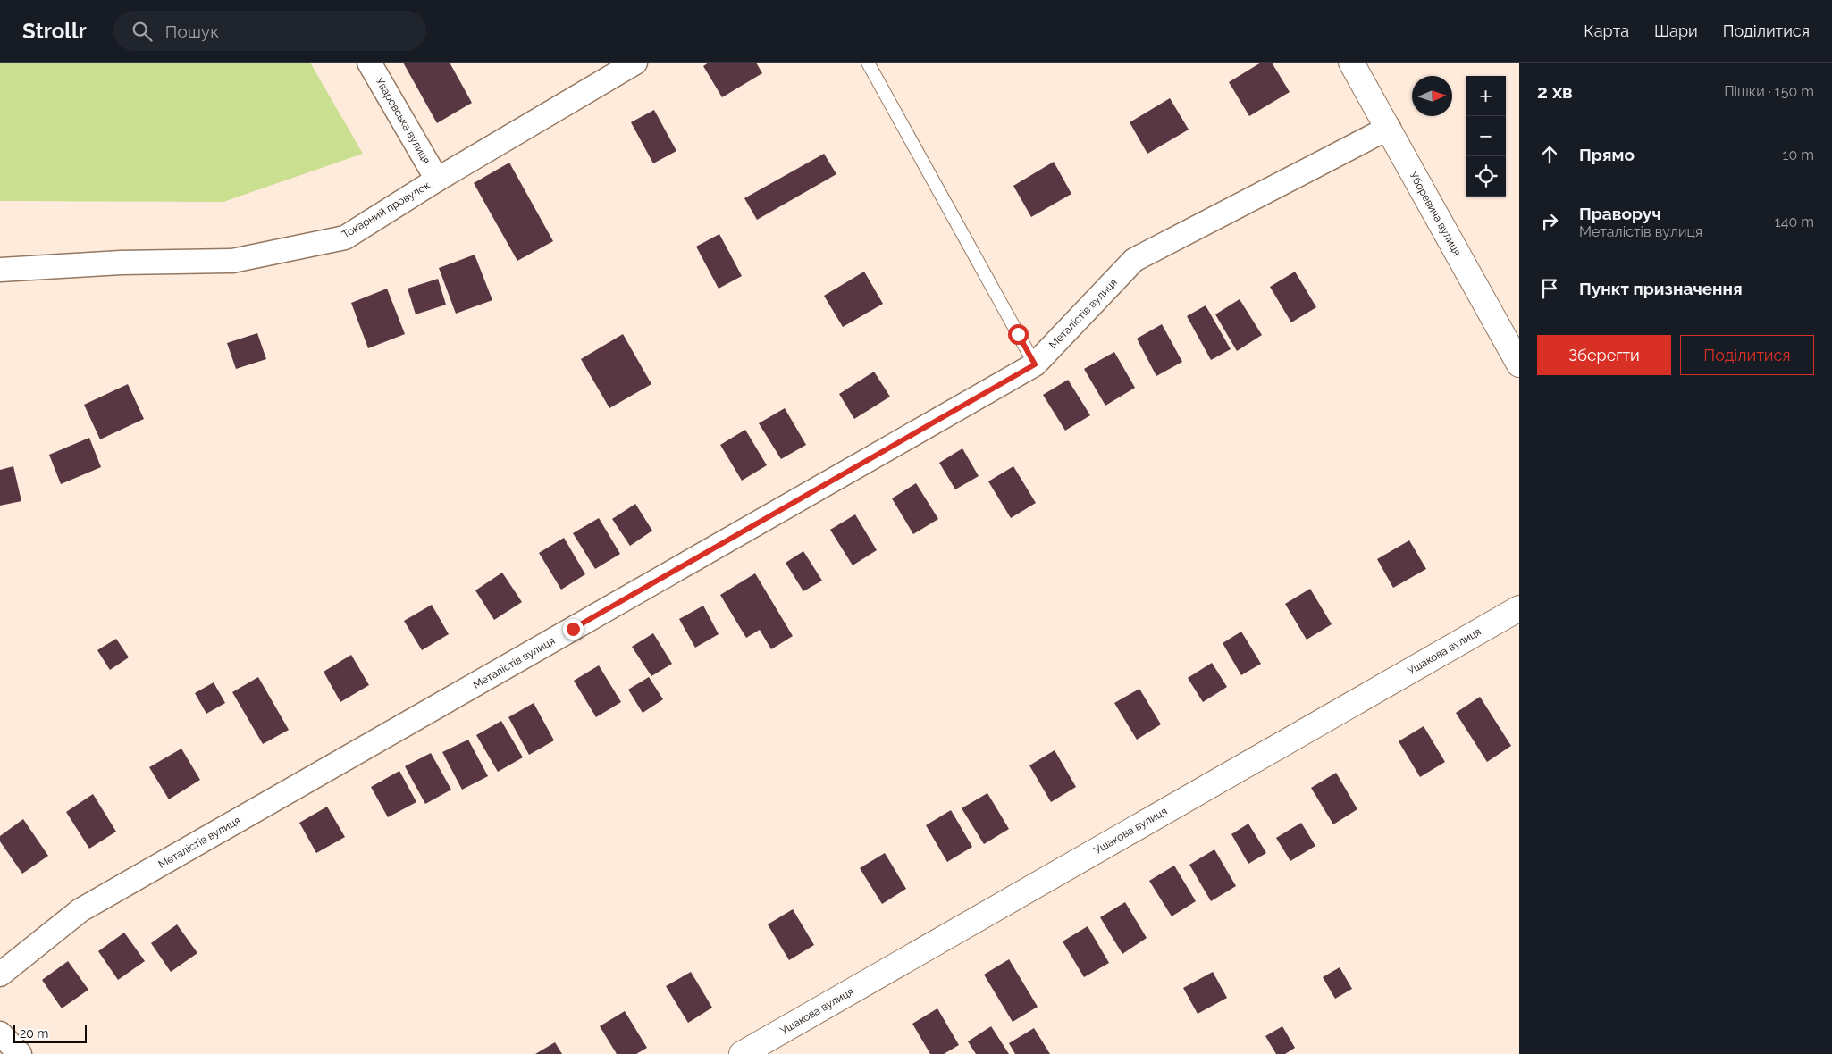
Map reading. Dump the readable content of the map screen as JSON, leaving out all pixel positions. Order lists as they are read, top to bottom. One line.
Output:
{"streets":{"street":["Уваровська вулиця","Токарний провулок","Уборевича вулиця","Металістів вулиця","Ушакова вулиця"]},"crossings":[["Уваровська вулиця","Токарний провулок"],["Уборевича вулиця","Металістів вулиця"]],"scale_bar":"20 m","north":"right","page":{"header":"Strollr","search":"Пошук","nav":["Карта","Шари","Поділитися"],"heading":["2 хв","Пішки · 150 m"],"map_buttons":["+","−"],"list":[["Прямо","10 m"],["Праворуч","Металістів вулиця","140 m"],"Пункт призначення"],"buttons":["Зберегти","Поділитися"],"scale":"20 m"}}
